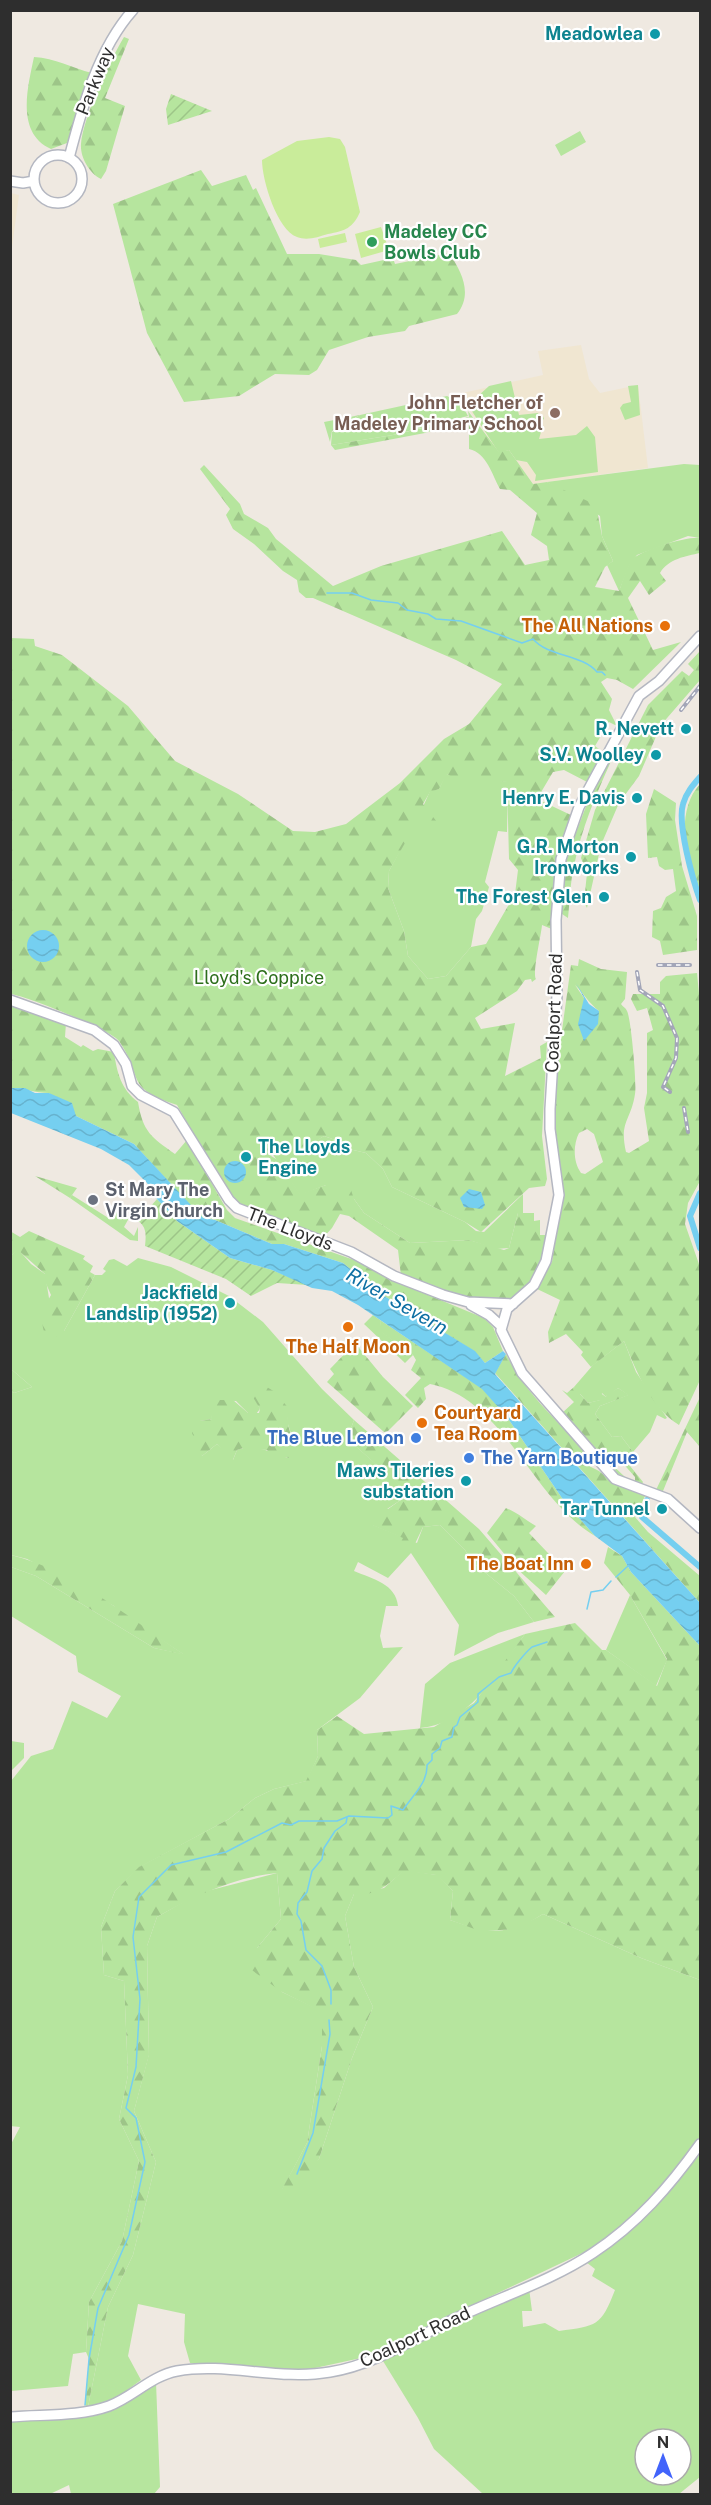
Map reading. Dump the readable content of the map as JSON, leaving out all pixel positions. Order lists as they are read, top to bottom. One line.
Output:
{"streets":{"street":["Parkway","Coalport Road","The Lloyds"]},"crossings":[["Coalport Road","The Lloyds"]],"water":["River Severn"],"parks":["Lloyd's Coppice"],"places":["Meadowlea","Madeley CC Bowls Club","John Fletcher of Madeley Primary School","The All Nations","R. Nevett","S.V. Woolley","Henry E. Davis","G.R. Morton Ironworks","The Forest Glen","The Lloyds Engine","St Mary The Virgin Church","Jackfield Landslip (1952)","The Half Moon","Courtyard Tea Room","The Blue Lemon","The Yarn Boutique","Maws Tileries substation","Tar Tunnel","The Boat Inn"],"north":"top"}
